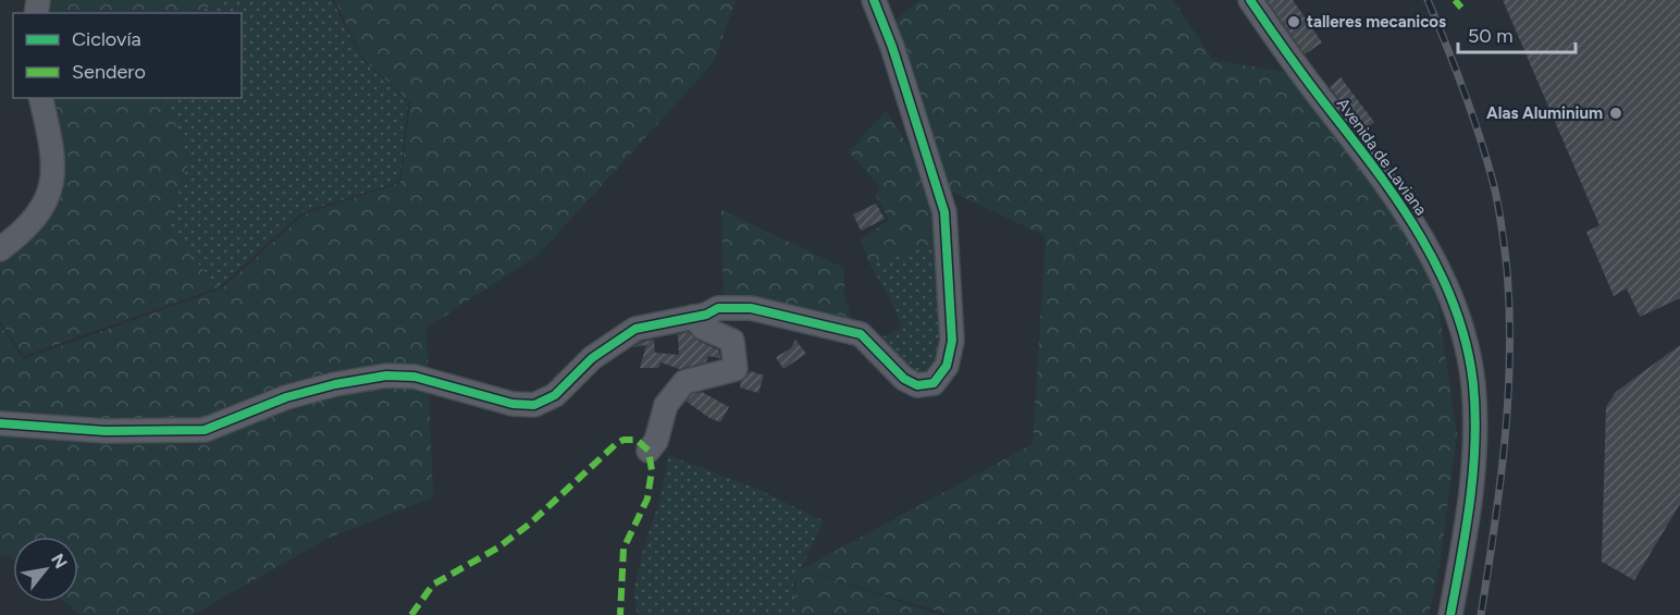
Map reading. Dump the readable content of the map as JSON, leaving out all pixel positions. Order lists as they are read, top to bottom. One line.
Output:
{"streets":{"street":["Avenida de Laviana"]},"places":["talleres mecanicos","Alas Aluminium"],"legend":["Ciclovía","Sendero"],"scale_bar":"50 m","north":"top right"}
